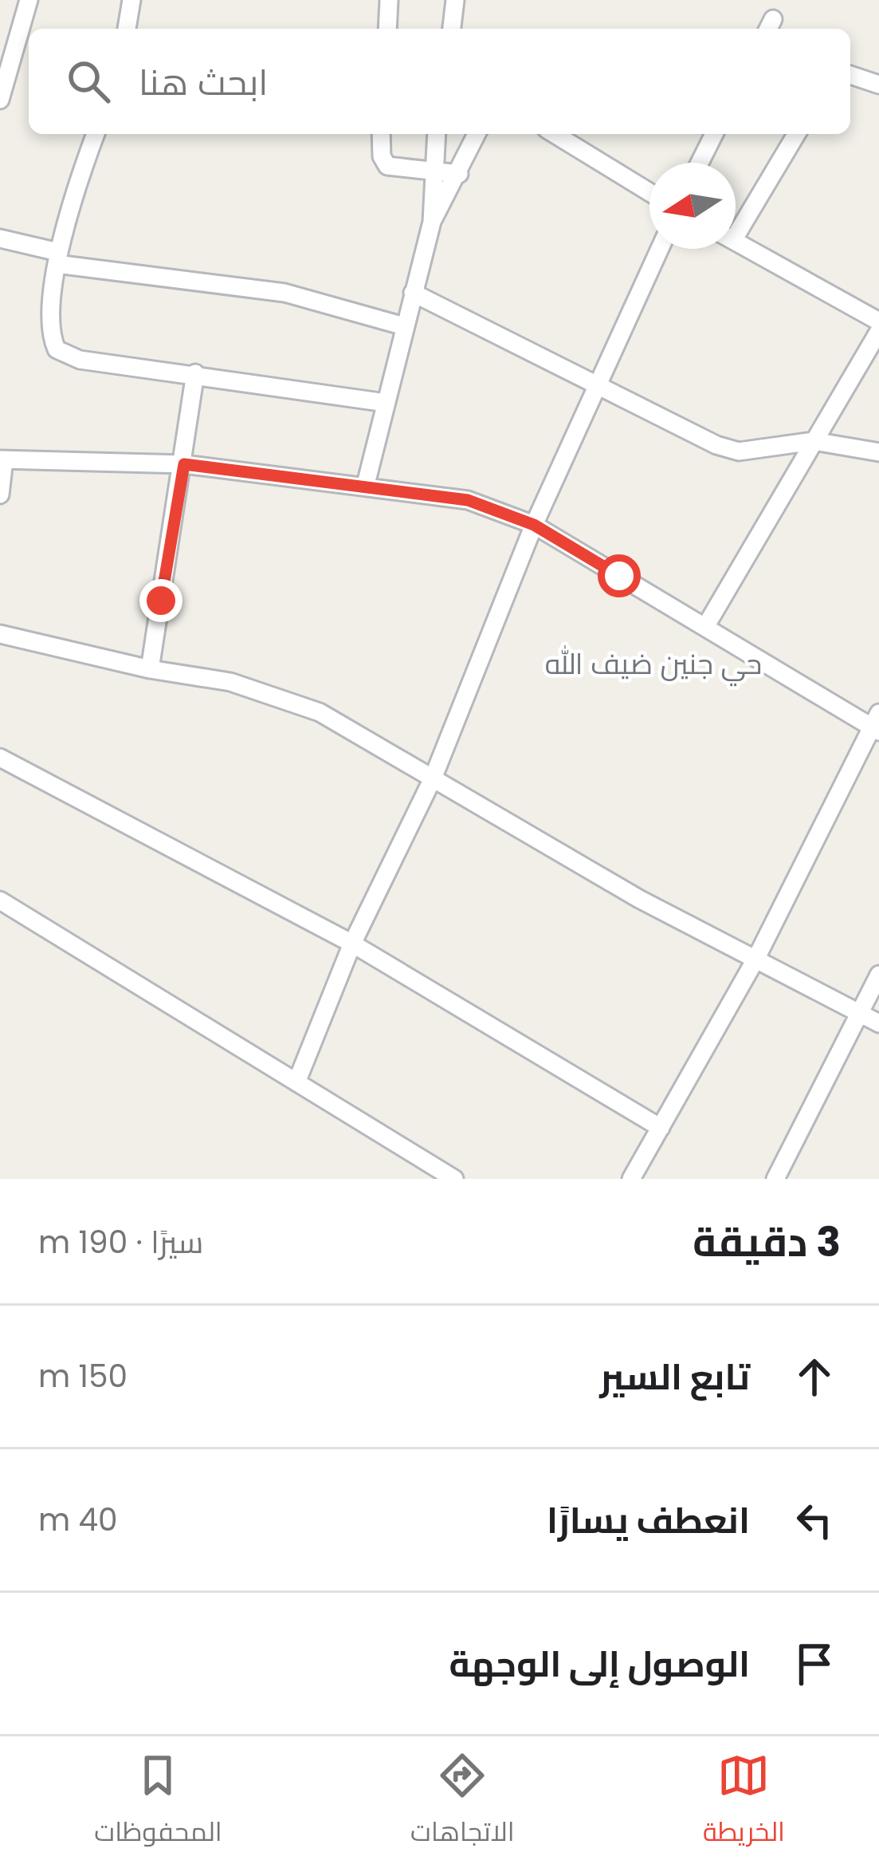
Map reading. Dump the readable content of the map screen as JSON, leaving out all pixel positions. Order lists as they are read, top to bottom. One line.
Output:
{"districts":["حي جنين ضيف الله"],"north":"left","page":{"search":"ابحث هنا","heading":["3 دقيقة","سيرًا · 190 m"],"list":[["تابع السير","150 m"],["انعطف يسارًا","40 m"],"الوصول إلى الوجهة"],"nav":["الخريطة","الاتجاهات","المحفوظات"]}}
